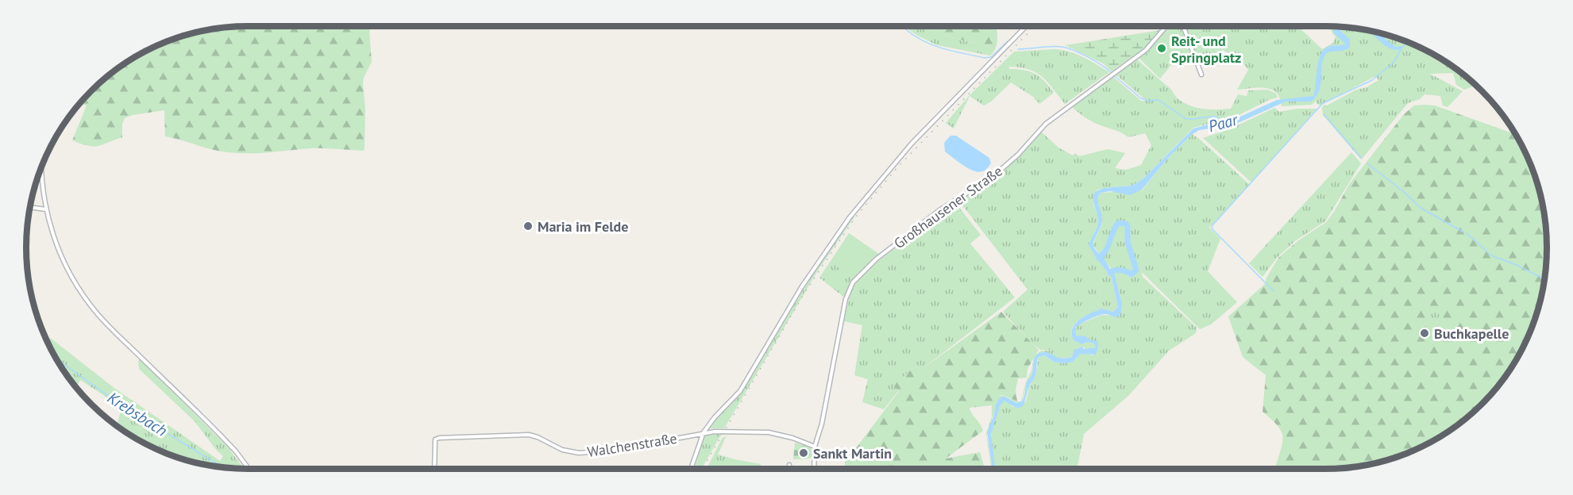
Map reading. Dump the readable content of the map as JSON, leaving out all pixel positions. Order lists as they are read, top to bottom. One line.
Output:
{"streets":{"street":["Großhausener Straße","Walchenstraße"]},"crossings":[["Großhausener Straße","Walchenstraße"]],"water":["Paar","Krebsbach"],"places":["Reit- und Springplatz","Maria im Felde","Buchkapelle","Sankt Martin"]}
